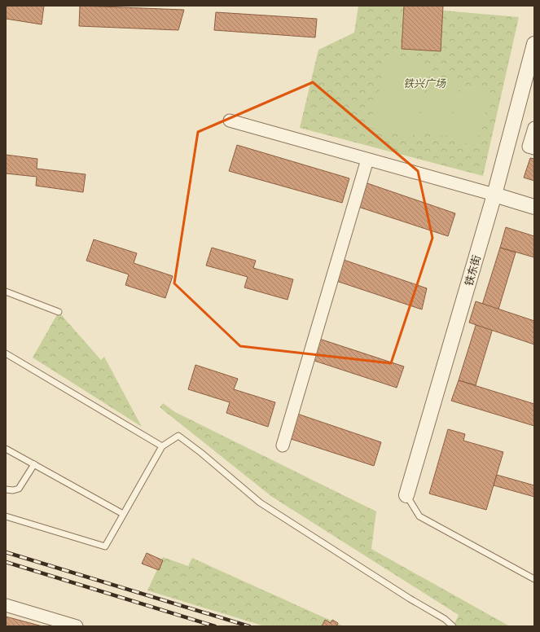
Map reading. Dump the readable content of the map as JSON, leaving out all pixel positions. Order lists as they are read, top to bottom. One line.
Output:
{"streets":{"street":["铁东街"]},"parks":["铁兴广场"]}
